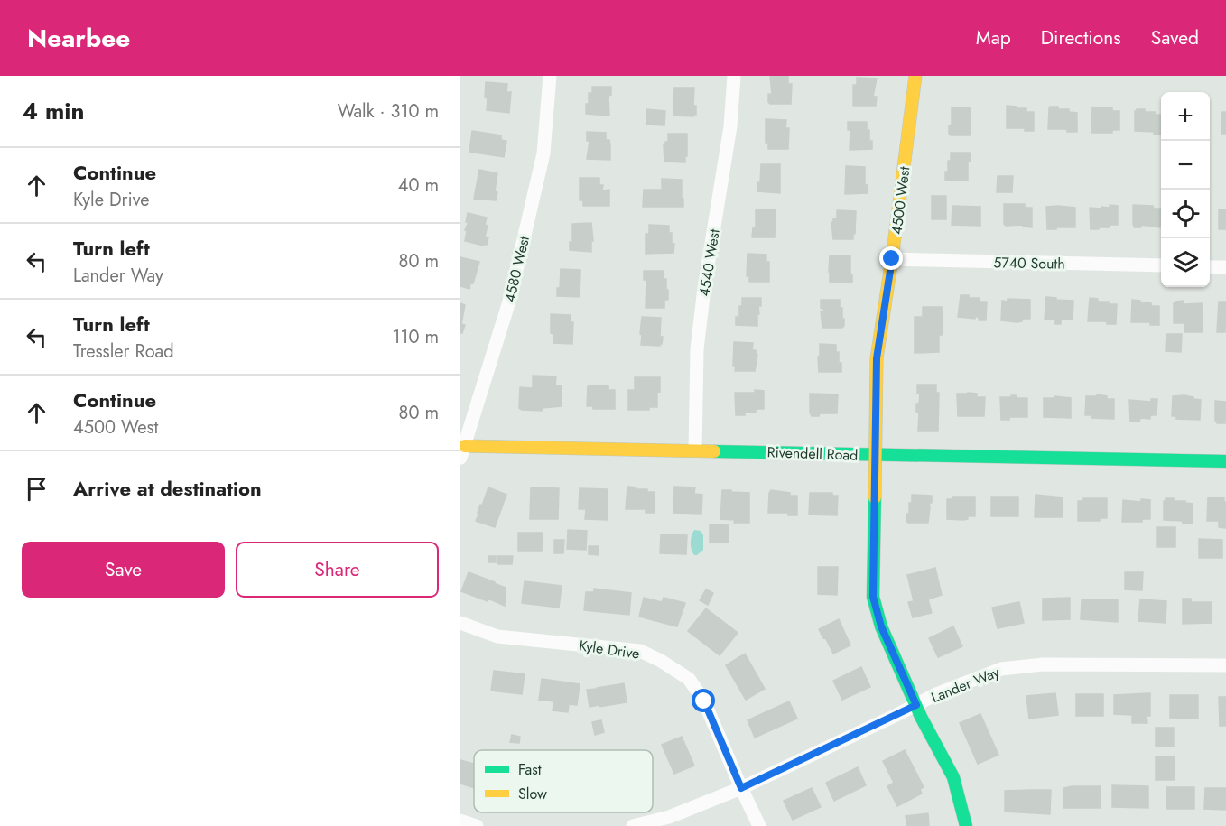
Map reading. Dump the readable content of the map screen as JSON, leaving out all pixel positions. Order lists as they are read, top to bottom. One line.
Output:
{"streets":{"street":["4500 West","4540 West","5740 South","4580 West","Rivendell Road","Kyle Drive","Lander Way"]},"crossings":[["4500 West","5740 South"],["4500 West","Rivendell Road"],["4500 West","Lander Way"],["4540 West","Rivendell Road"],["4580 West","Rivendell Road"],["Kyle Drive","Lander Way"]],"legend":["Fast","Slow"],"page":{"header":"Nearbee","nav":["Map","Directions","Saved"],"heading":["4 min","Walk · 310 m"],"map_buttons":["+","−"],"list":[["Continue","Kyle Drive","40 m"],["Turn left","Lander Way","80 m"],["Turn left","Tressler Road","110 m"],["Continue","4500 West","80 m"],"Arrive at destination"],"buttons":["Save","Share"]}}
